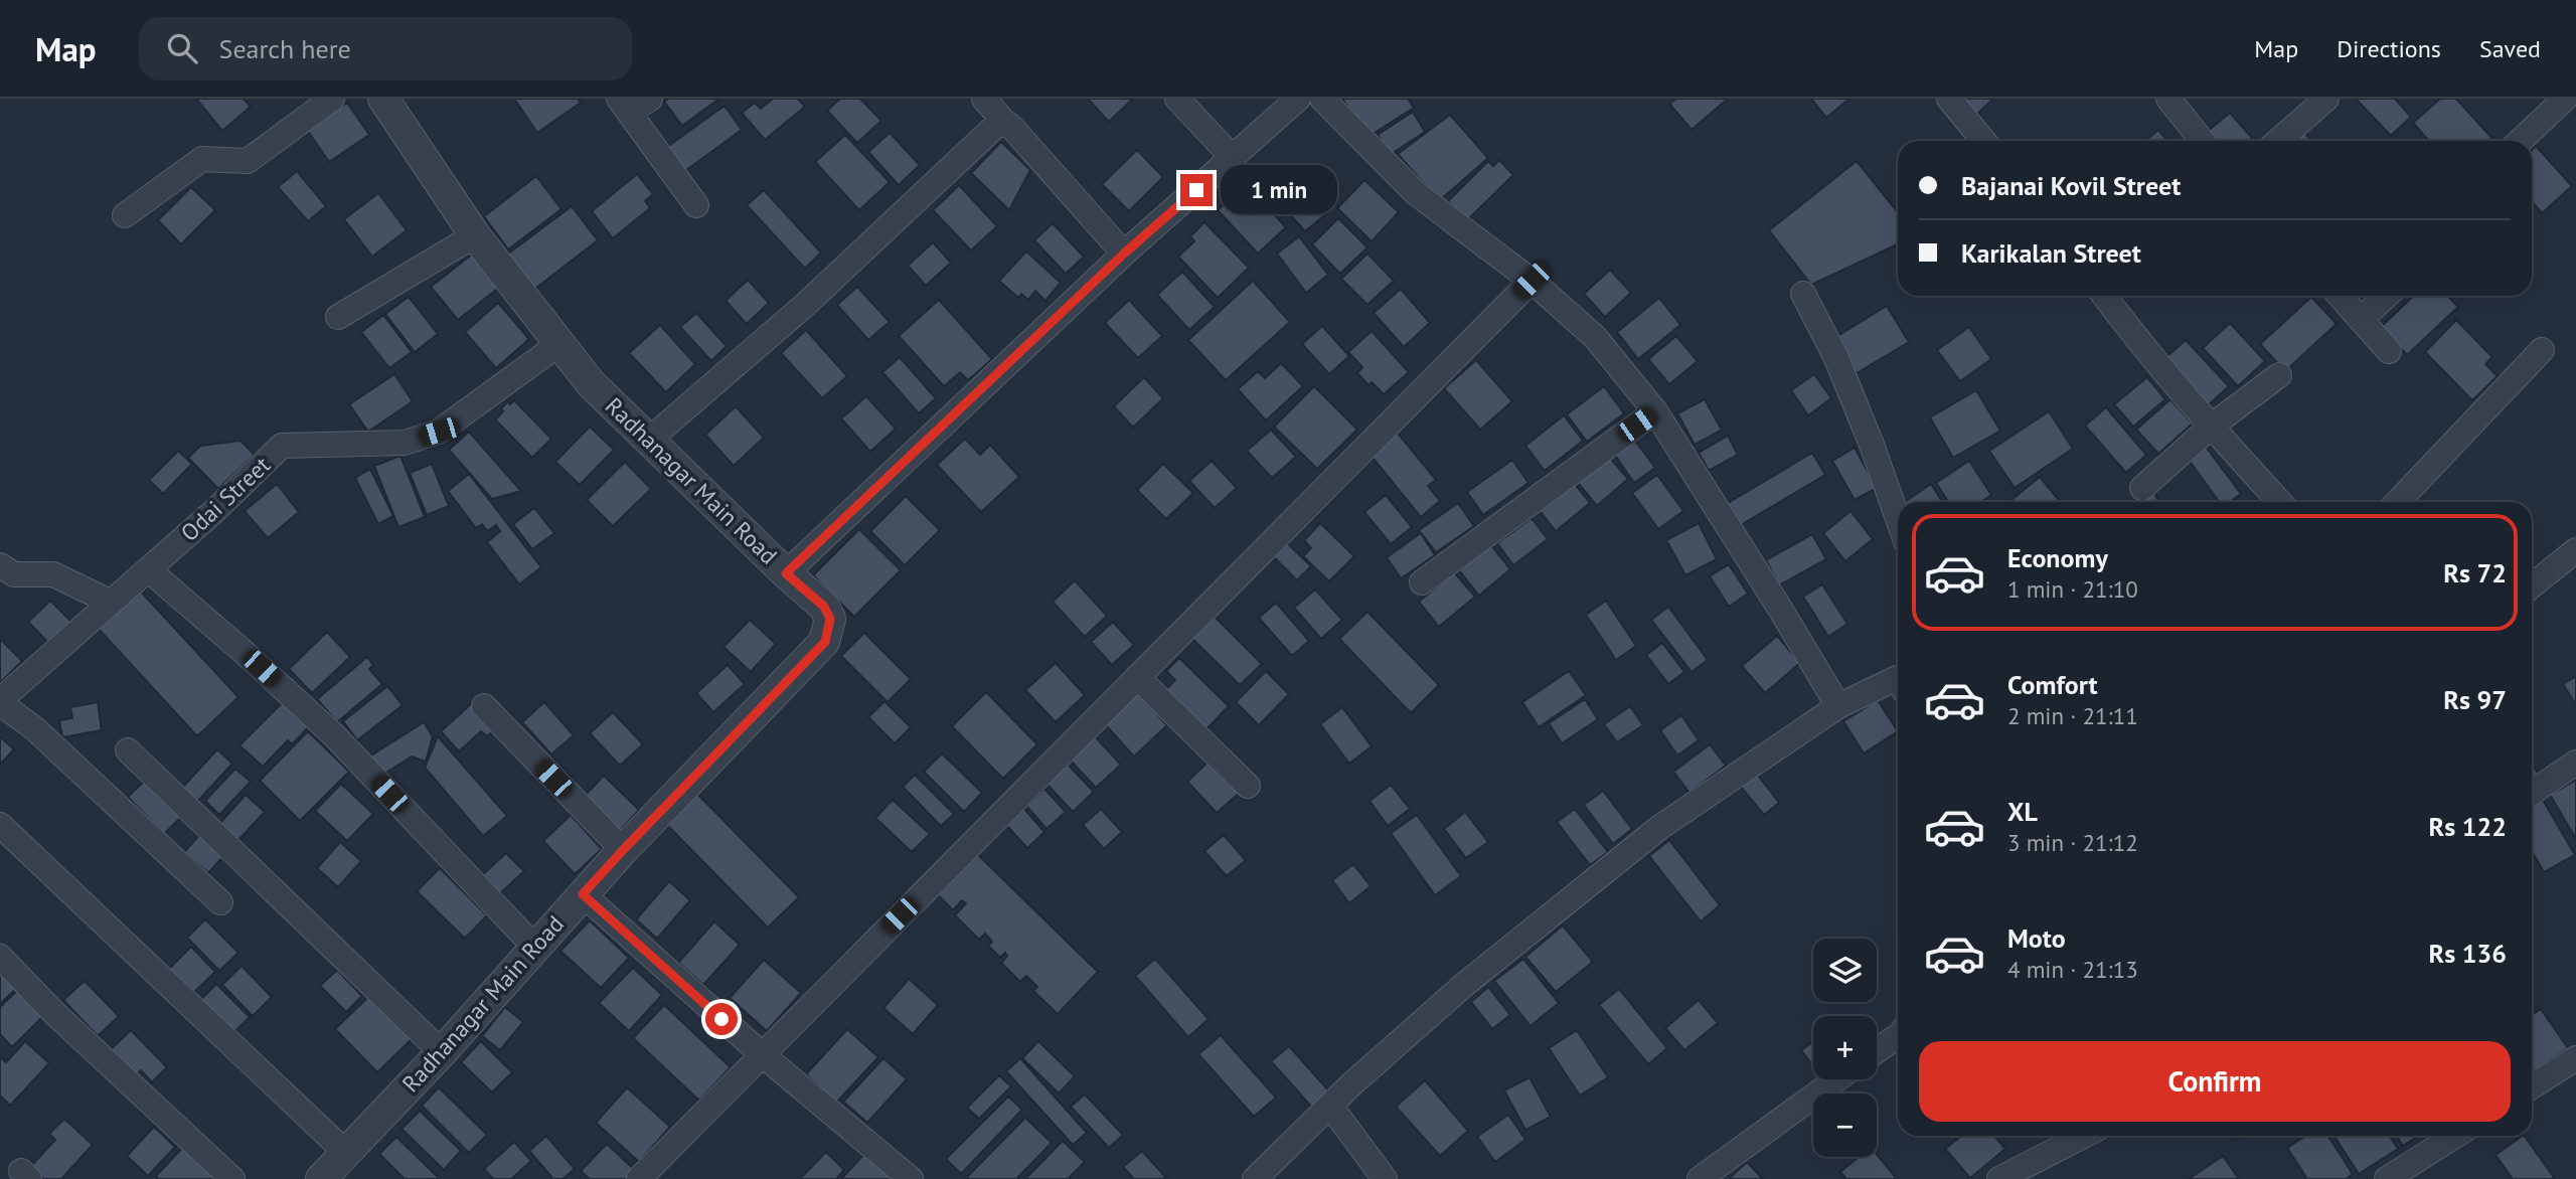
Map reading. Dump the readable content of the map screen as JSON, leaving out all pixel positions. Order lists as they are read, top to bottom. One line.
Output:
{"streets":{"street":["Radhanagar Main Road","Odai Street"]},"crossings":[["Radhanagar Main Road","Odai Street"]],"page":{"header":"Map","search":"Search here","nav":["Map","Directions","Saved"],"banner":["Bajanai Kovil Street","Karikalan Street"],"bubble":"1 min","list":[{"name":"Economy","note":"1 min · 21:10","value":"Rs 72"},{"name":"Comfort","note":"2 min · 21:11","value":"Rs 97"},{"name":"XL","note":"3 min · 21:12","value":"Rs 122"},{"name":"Moto","note":"4 min · 21:13","value":"Rs 136"}],"map_buttons":["+","−"],"buttons":"Confirm"}}
